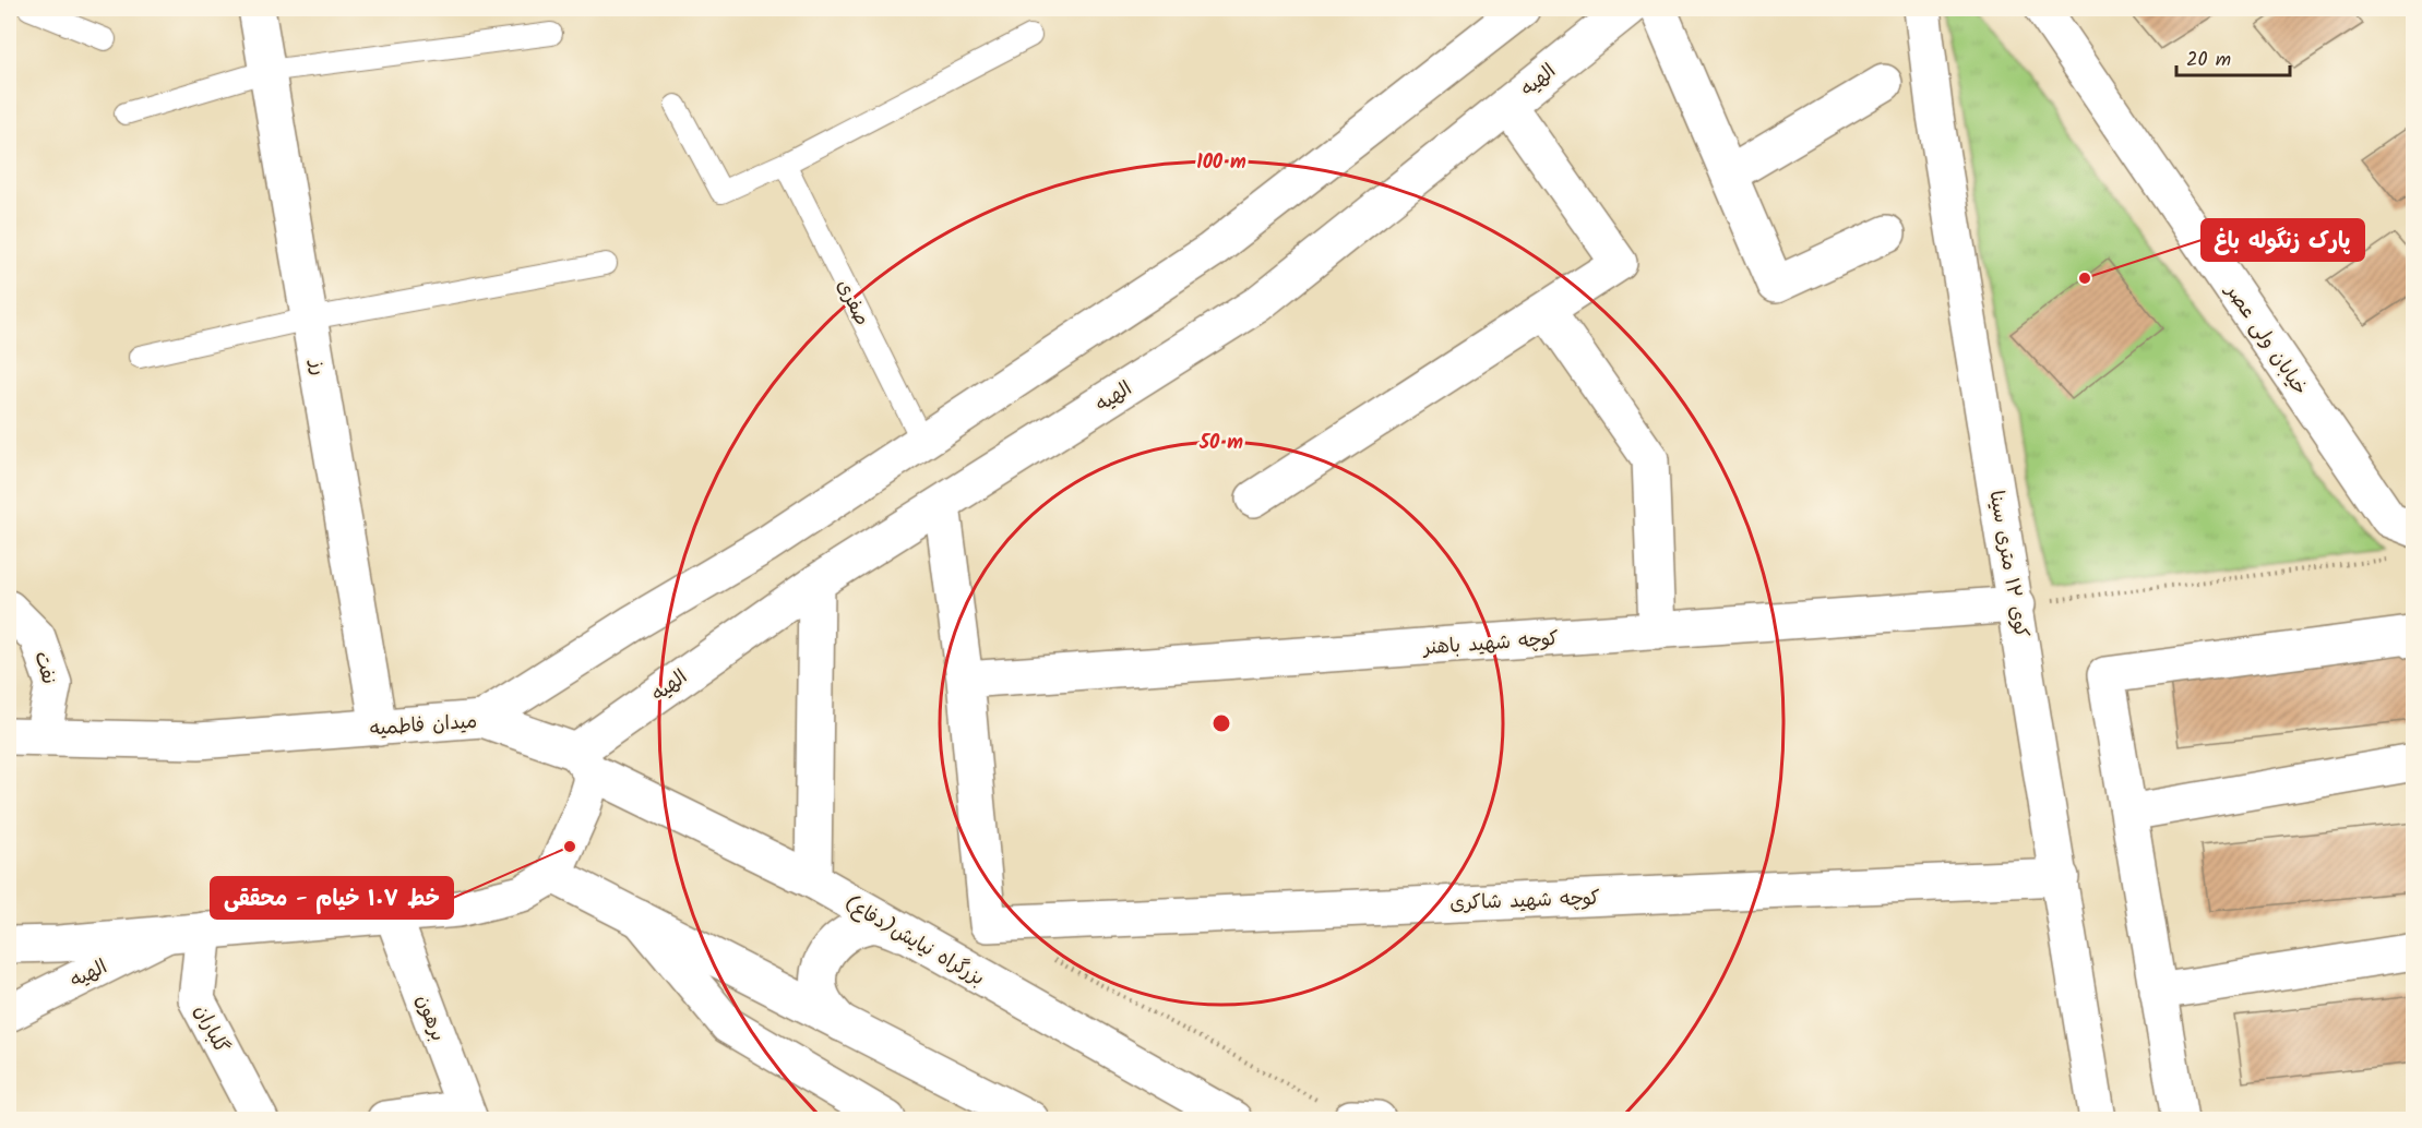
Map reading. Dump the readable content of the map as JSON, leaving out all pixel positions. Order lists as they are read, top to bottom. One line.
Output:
{"streets":{"main road":["الهیه","خیابان ولی عصر","رز","کوی ۱۲ متری سینا","کوچه شهید باهنر","نفت","میدان فاطمیه","کوچه شهید شاکری","بزرگراه نیایش(دفاع)","برهون","گلباران"],"lane":["صفری"]},"crossings":[["الهیه","میدان فاطمیه"],["الهیه","بزرگراه نیایش(دفاع)"],["الهیه","گلباران"],["رز","میدان فاطمیه"],["کوی ۱۲ متری سینا","کوچه شهید باهنر"],["کوی ۱۲ متری سینا","کوچه شهید شاکری"],["کوچه شهید باهنر","کوچه شهید شاکری"],["نفت","میدان فاطمیه"],["میدان فاطمیه","بزرگراه نیایش(دفاع)"]],"places":["پارک زنگوله باغ","خط ۱۰۷ خیام - محققی"],"scale_bar":"20 m","rings":["100 m","50 m"]}
